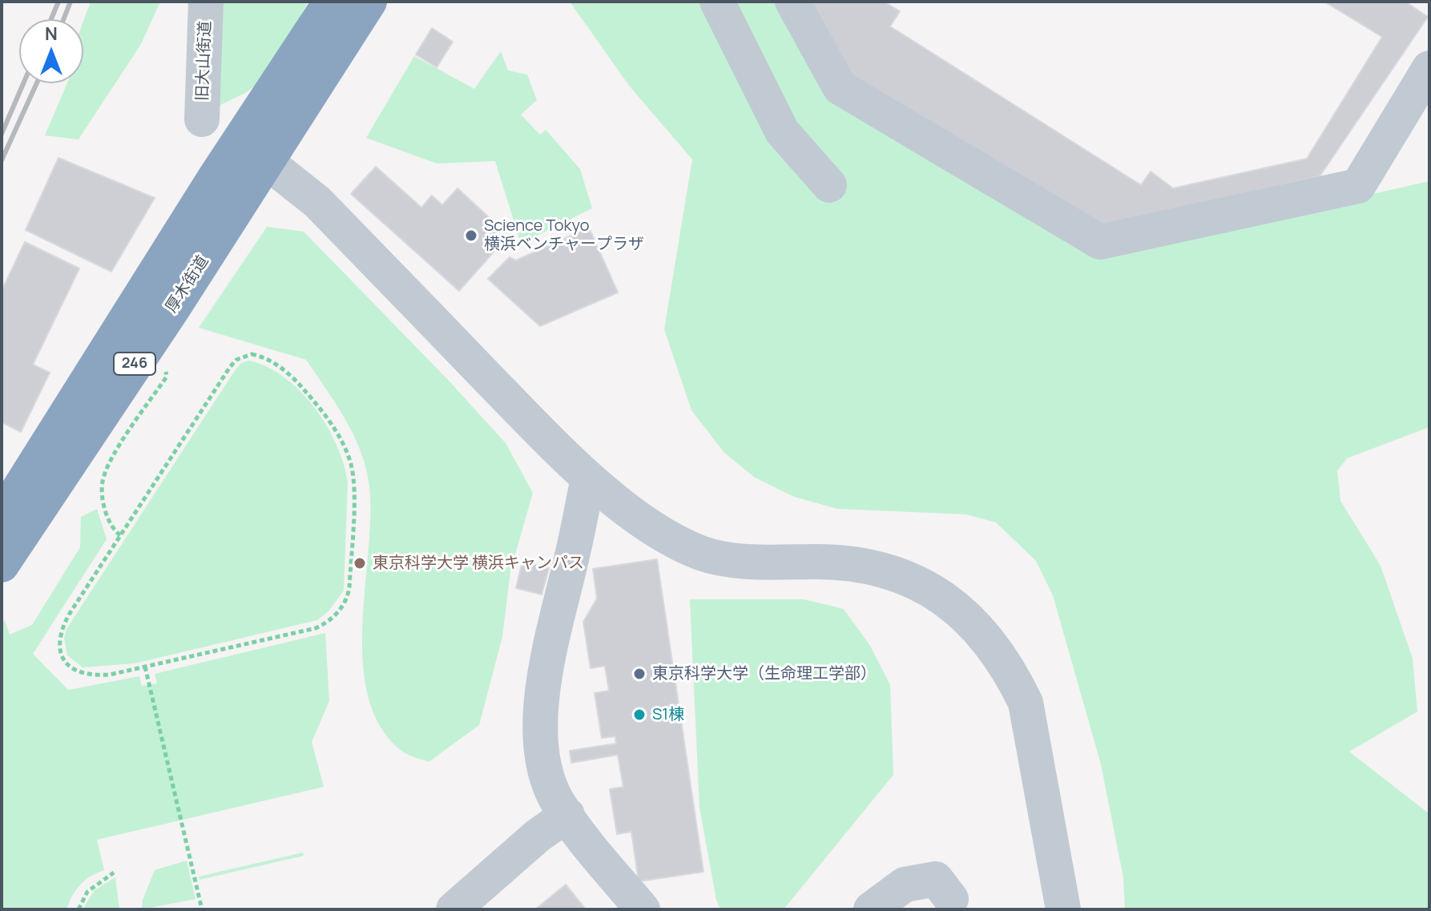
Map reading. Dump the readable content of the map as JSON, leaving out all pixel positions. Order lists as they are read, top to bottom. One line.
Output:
{"streets":{"highway":["厚木街道","246"],"street":["旧大山街道"]},"places":["Science Tokyo 横浜ベンチャープラザ","東京科学大学 横浜キャンパス","東京科学大学（生命理工学部）","S1棟"],"north":"top"}
